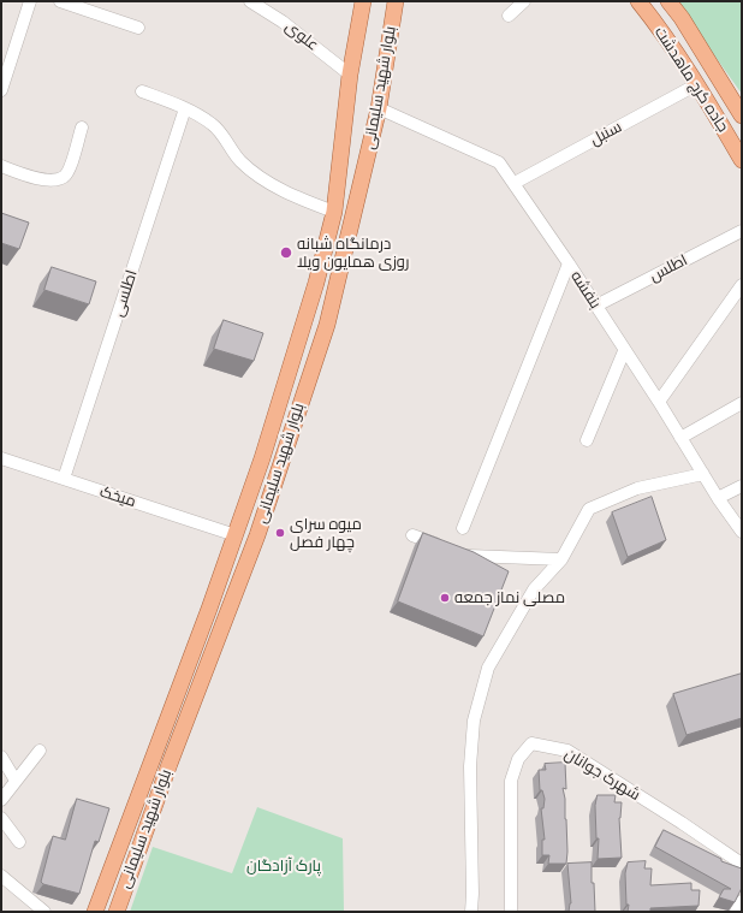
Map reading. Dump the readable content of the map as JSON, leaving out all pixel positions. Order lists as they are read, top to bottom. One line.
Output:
{"streets":{"main road":["جاده کرج ماهدشت","بلوار شهید سلیمانی"],"street":["علوی","سنبل","اطلس","بنفشه","اطلسی","میخک","شهرک جوانان"]},"crossings":[["علوی","بلوار شهید سلیمانی"],["جاده کرج ماهدشت","سنبل"],["بلوار شهید سلیمانی","بنفشه"],["بلوار شهید سلیمانی","میخک"],["سنبل","بنفشه"],["اطلس","بنفشه"],["اطلسی","میخک"]],"parks":["پارک آزادگان"],"places":["درمانگاه شبانه روزی همایون ویلا","میوه سرای چهار فصل","مصلی نماز جمعه"]}
